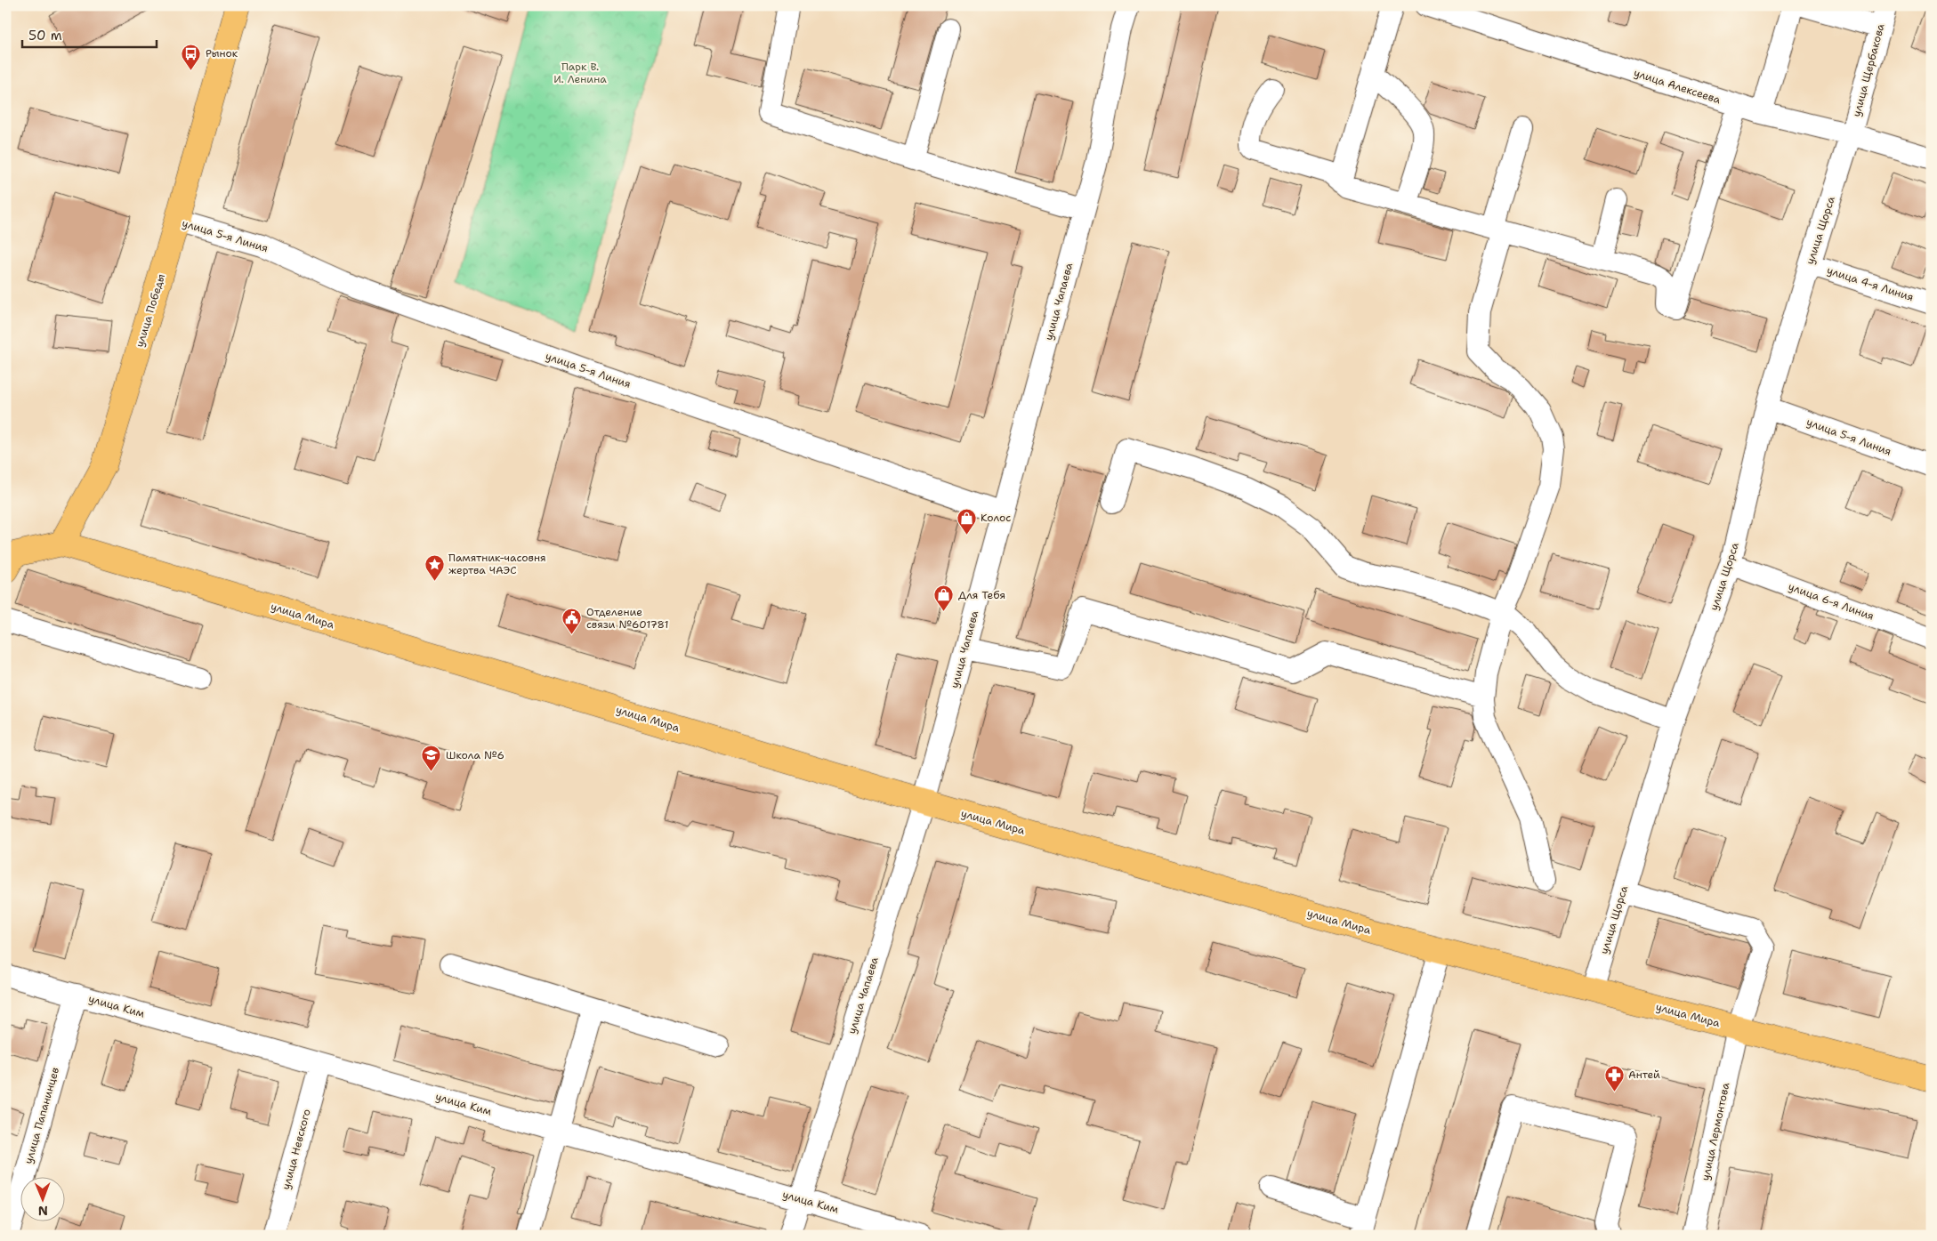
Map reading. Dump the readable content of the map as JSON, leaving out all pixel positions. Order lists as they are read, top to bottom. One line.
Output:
{"streets":{"main road":["улица Победы","улица Мира"],"street":["улица Щербакова","улица Алексеева","улица Щорса","улица 5-я Линия","улица 4-я Линия","улица Чапаева","улица 6-я Линия","улица Ким","улица Папанинцев","улица Лермонтова","улица Невского"]},"crossings":[["улица Щербакова","улица Алексеева"],["улица Щербакова","улица Щорса"],["улица Алексеева","улица Щорса"],["улица Щорса","улица 5-я Линия"],["улица Щорса","улица 4-я Линия"],["улица Щорса","улица 6-я Линия"],["улица Щорса","улица Мира"],["улица Щорса","улица Лермонтова"],["улица 5-я Линия","улица Чапаева"],["улица 5-я Линия","улица Победы"],["улица Чапаева","улица Мира"],["улица Чапаева","улица Ким"],["улица Победы","улица Мира"],["улица Мира","улица Лермонтова"],["улица Ким","улица Папанинцев"],["улица Ким","улица Невского"]],"parks":["Парк В. И. Ленина"],"places":{"bus stop":["Рынок"],"shop":["Колос","Для Тебя"],"place":["Памятник-часовня жертва ЧАЭС"],"public building":["Отделение связи №601781"],"school or university":["Школа №6"],"pharmacy":["Антей"]},"scale_bar":"50 m","north":"bottom"}
